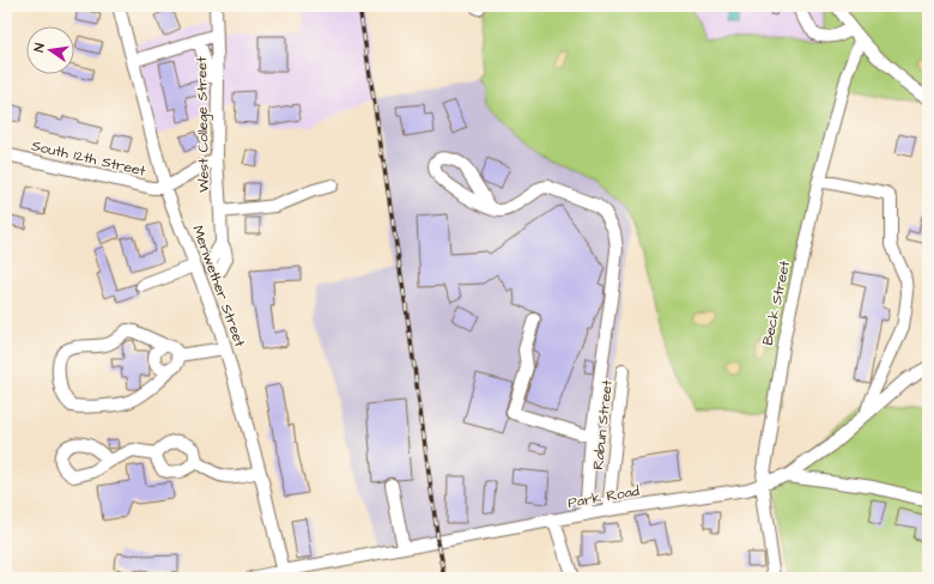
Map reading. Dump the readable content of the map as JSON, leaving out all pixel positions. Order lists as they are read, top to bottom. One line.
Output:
{"streets":{"street":["West College Street","South 12th Street","Meriwether Street","Beck Street","Rabun Street","Park Road"]},"crossings":[["South 12th Street","Meriwether Street"],["Meriwether Street","Park Road"],["Beck Street","Park Road"],["Rabun Street","Park Road"]],"north":"left"}
